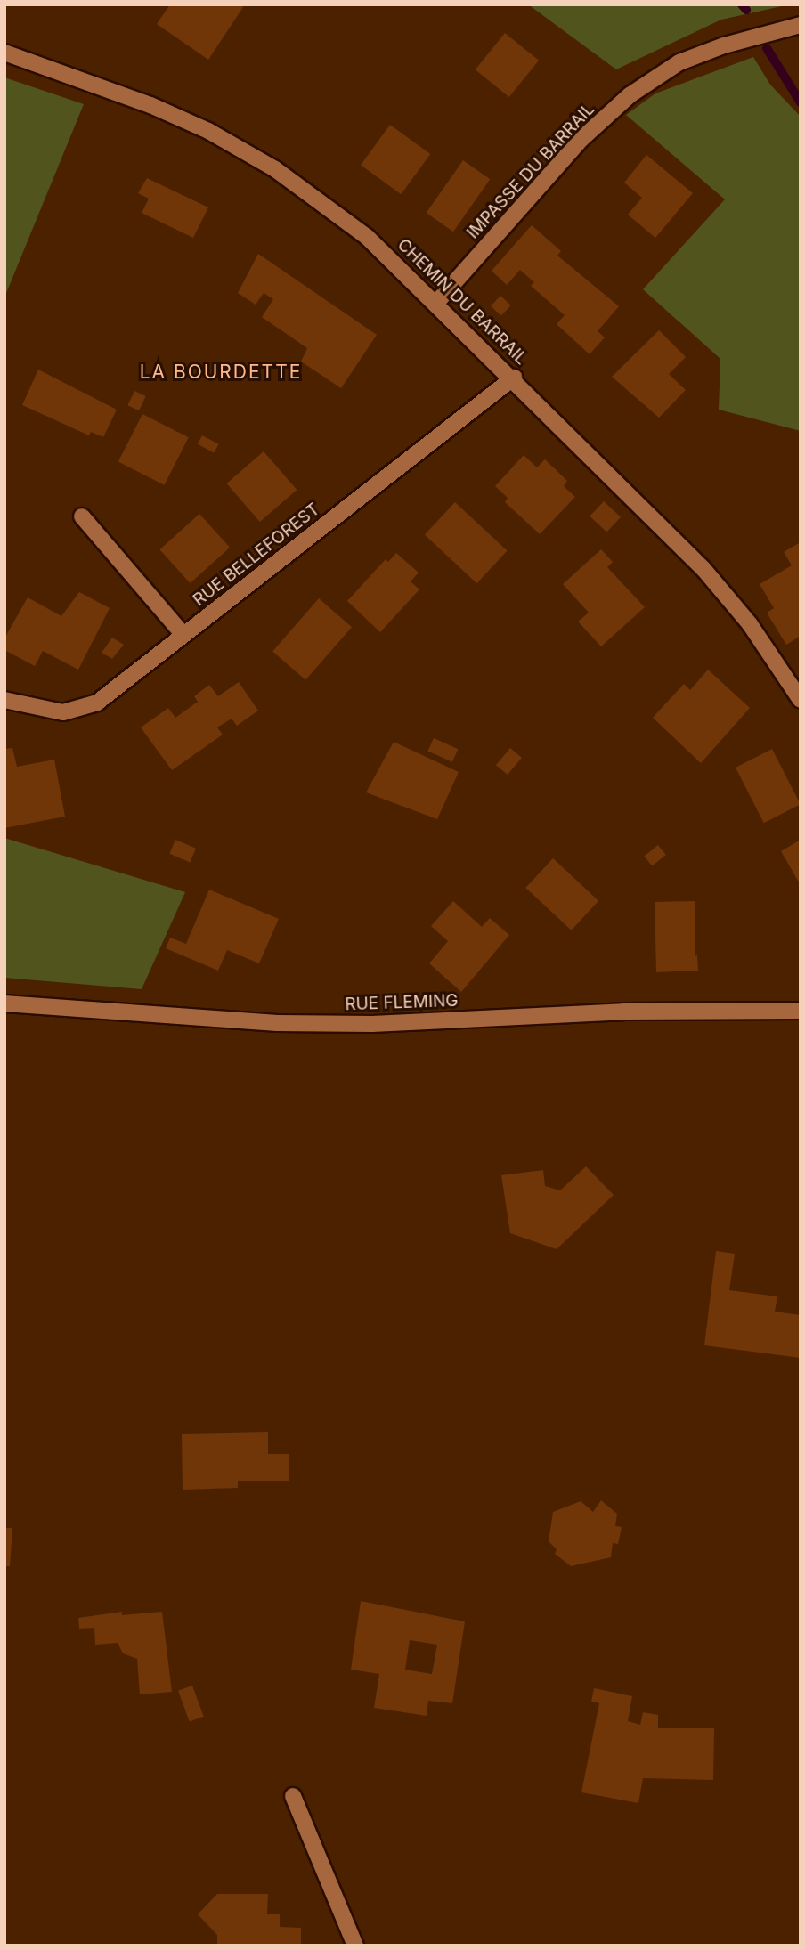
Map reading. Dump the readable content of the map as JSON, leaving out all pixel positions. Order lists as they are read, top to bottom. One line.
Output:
{"streets":{"street":["IMPASSE DU BARRAIL","CHEMIN DU BARRAIL","RUE BELLEFOREST","RUE FLEMING"]},"crossings":[["IMPASSE DU BARRAIL","CHEMIN DU BARRAIL"],["CHEMIN DU BARRAIL","RUE BELLEFOREST"]],"districts":["LA BOURDETTE"]}
